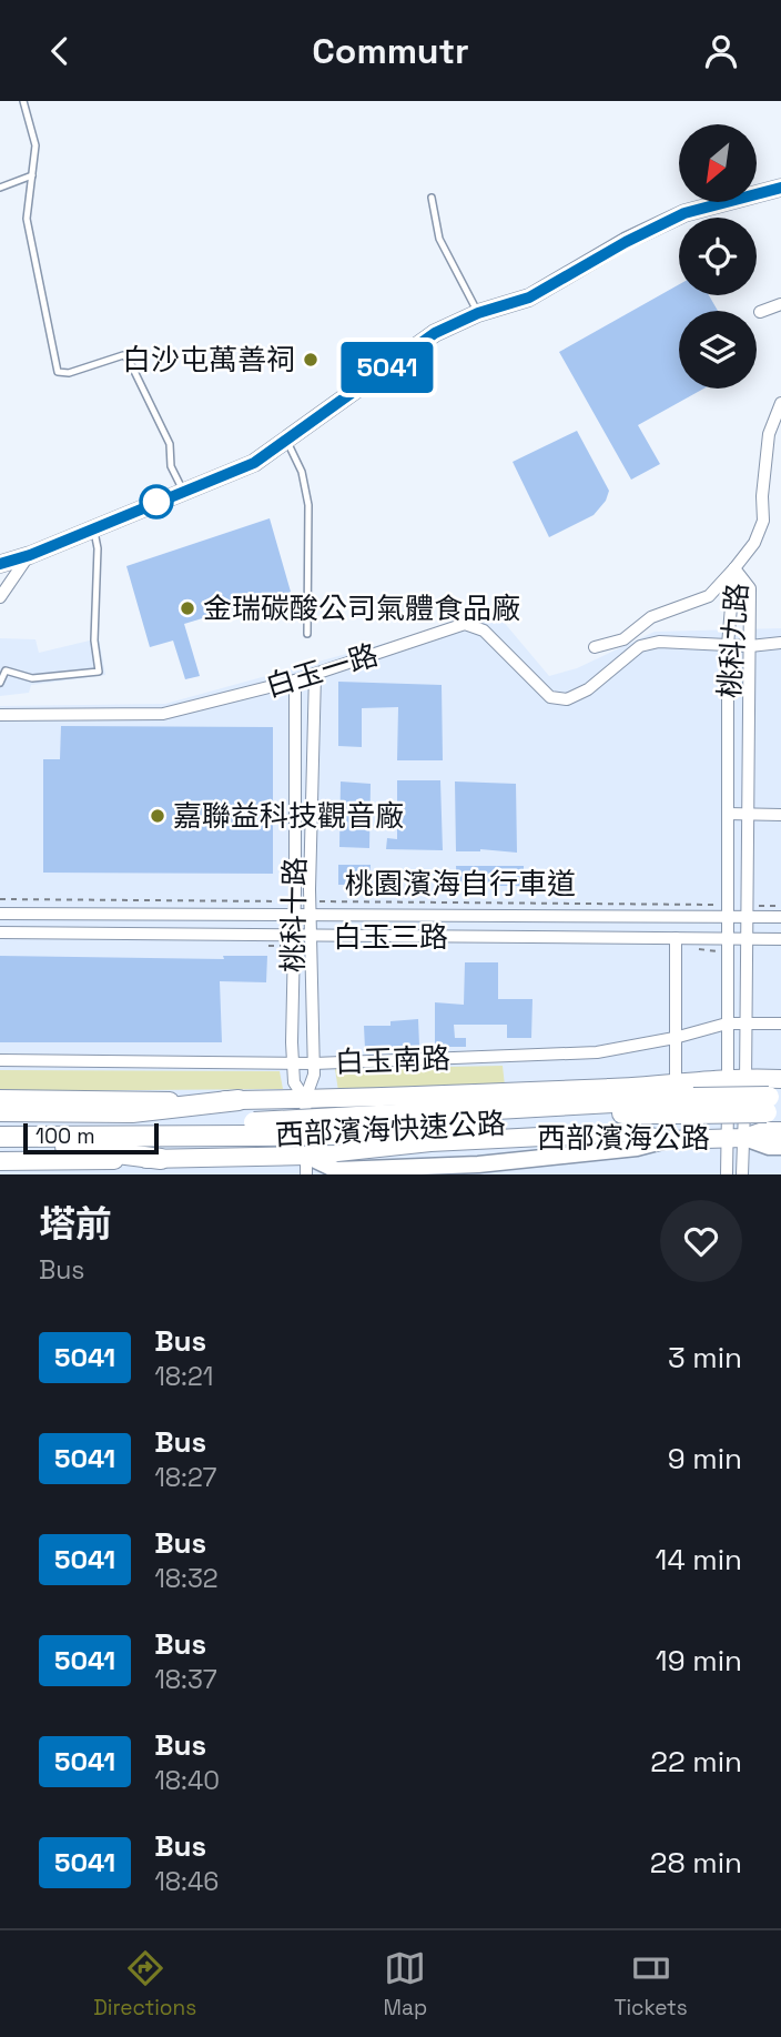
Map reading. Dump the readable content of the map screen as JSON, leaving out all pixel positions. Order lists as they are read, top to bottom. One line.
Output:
{"streets":{"highway":["西部濱海快速公路"],"main road":["西部濱海公路"],"street":["桃科九路","白玉一路","桃科十路","白玉三路","白玉南路"],"path":["桃園濱海自行車道"]},"crossings":[["桃科九路","白玉一路"],["桃科九路","桃園濱海自行車道"],["桃科九路","白玉三路"],["桃科九路","白玉南路"],["桃科九路","西部濱海公路"],["白玉一路","桃科十路"],["桃園濱海自行車道","桃科十路"],["桃園濱海自行車道","白玉三路"],["桃科十路","白玉三路"],["桃科十路","白玉南路"],["桃科十路","西部濱海公路"]],"places":["白沙屯萬善祠","金瑞碳酸公司氣體食品廠","嘉聯益科技觀音廠"],"lines":["bus line 5041"],"scale_bar":"100 m","north":"bottom left","page":{"header":"Commutr","on_map":"5041","scale":"100 m","heading":["塔前","Bus"],"list":[{"mark":"5041","name":"Bus","note":"18:21","value":"3 min"},{"mark":"5041","name":"Bus","note":"18:27","value":"9 min"},{"mark":"5041","name":"Bus","note":"18:32","value":"14 min"},{"mark":"5041","name":"Bus","note":"18:37","value":"19 min"},{"mark":"5041","name":"Bus","note":"18:40","value":"22 min"},{"mark":"5041","name":"Bus","note":"18:46","value":"28 min"}],"tabs":["Directions","Map","Tickets"]}}
